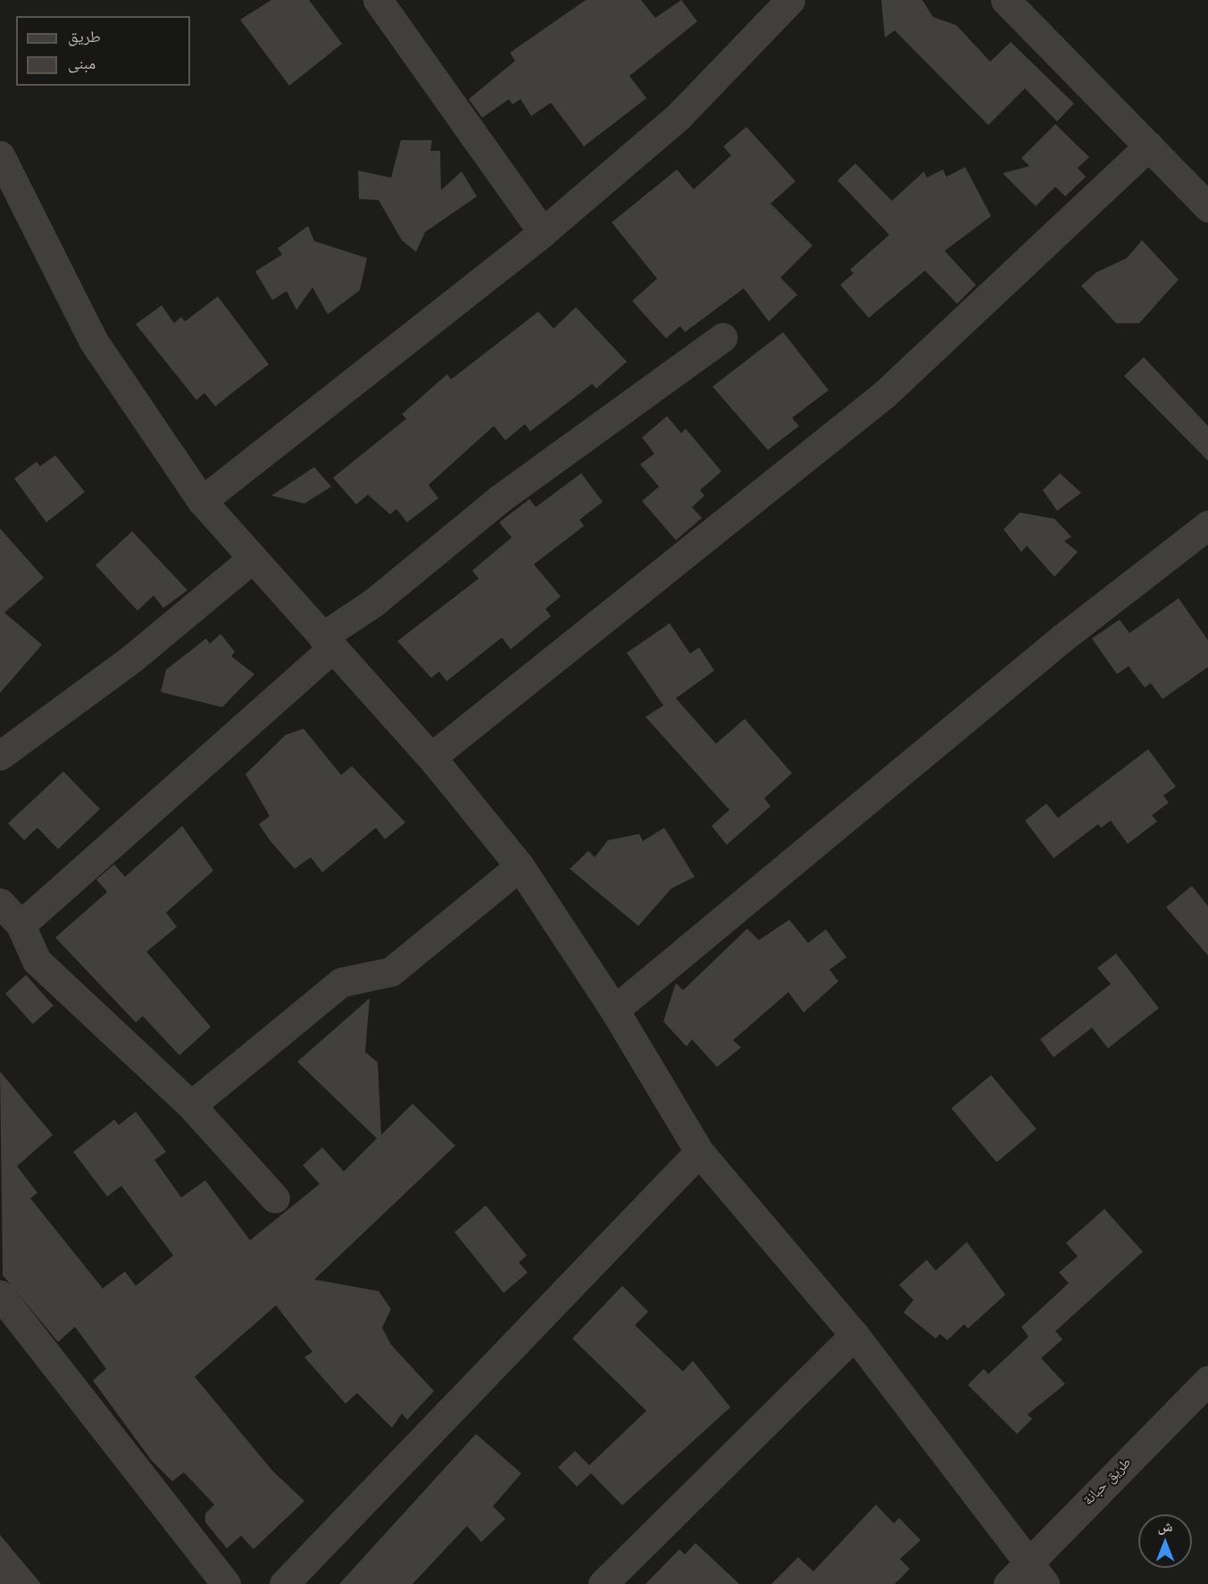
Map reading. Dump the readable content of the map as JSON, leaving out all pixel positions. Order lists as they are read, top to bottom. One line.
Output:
{"streets":{"street":["طريق حبانة"]},"legend":["طريق","مبنى"],"north":"top"}
